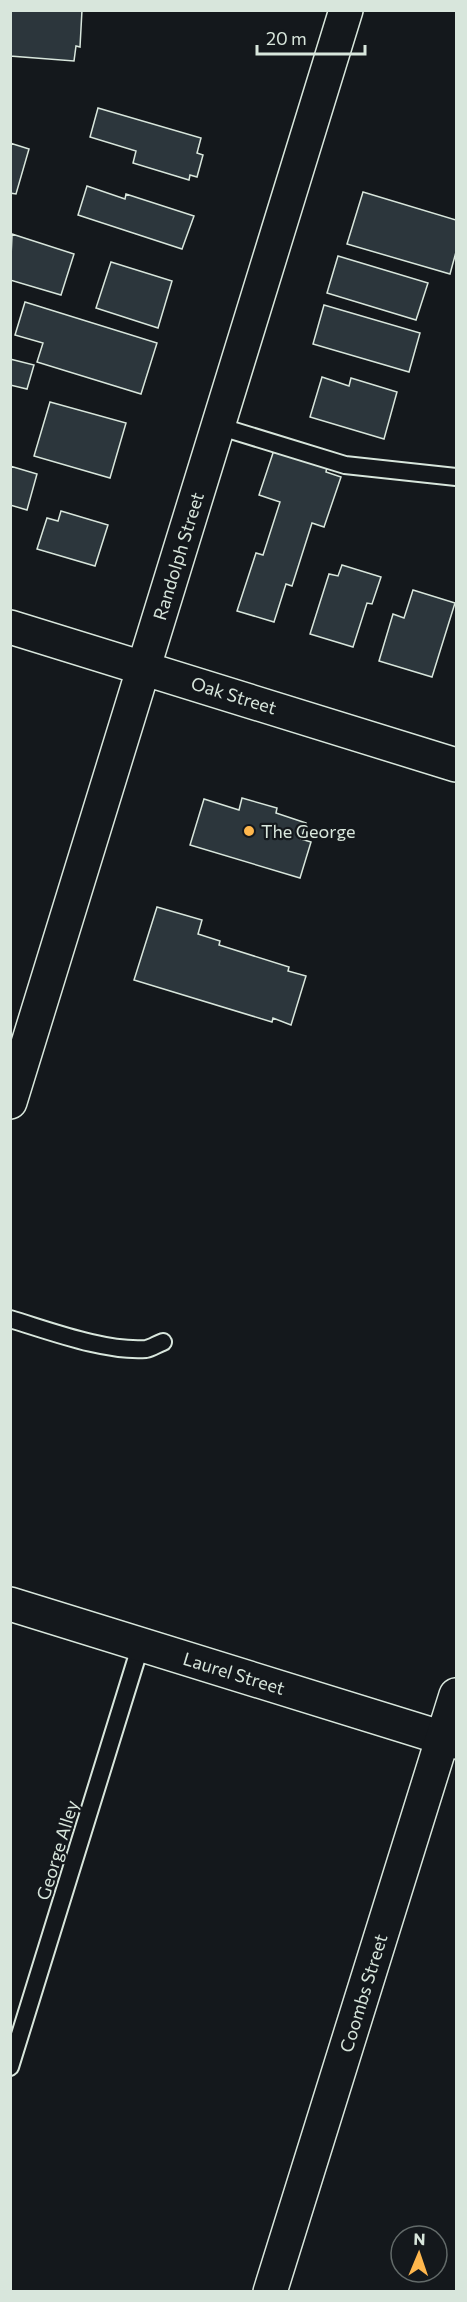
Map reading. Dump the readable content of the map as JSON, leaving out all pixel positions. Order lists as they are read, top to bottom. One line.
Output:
{"streets":{"street":["Randolph Street","Oak Street","Laurel Street","Coombs Street"],"lane":["George Alley"]},"crossings":[["Randolph Street","Oak Street"],["Laurel Street","George Alley"],["Laurel Street","Coombs Street"]],"places":["The George"],"scale_bar":"20 m","north":"top"}
